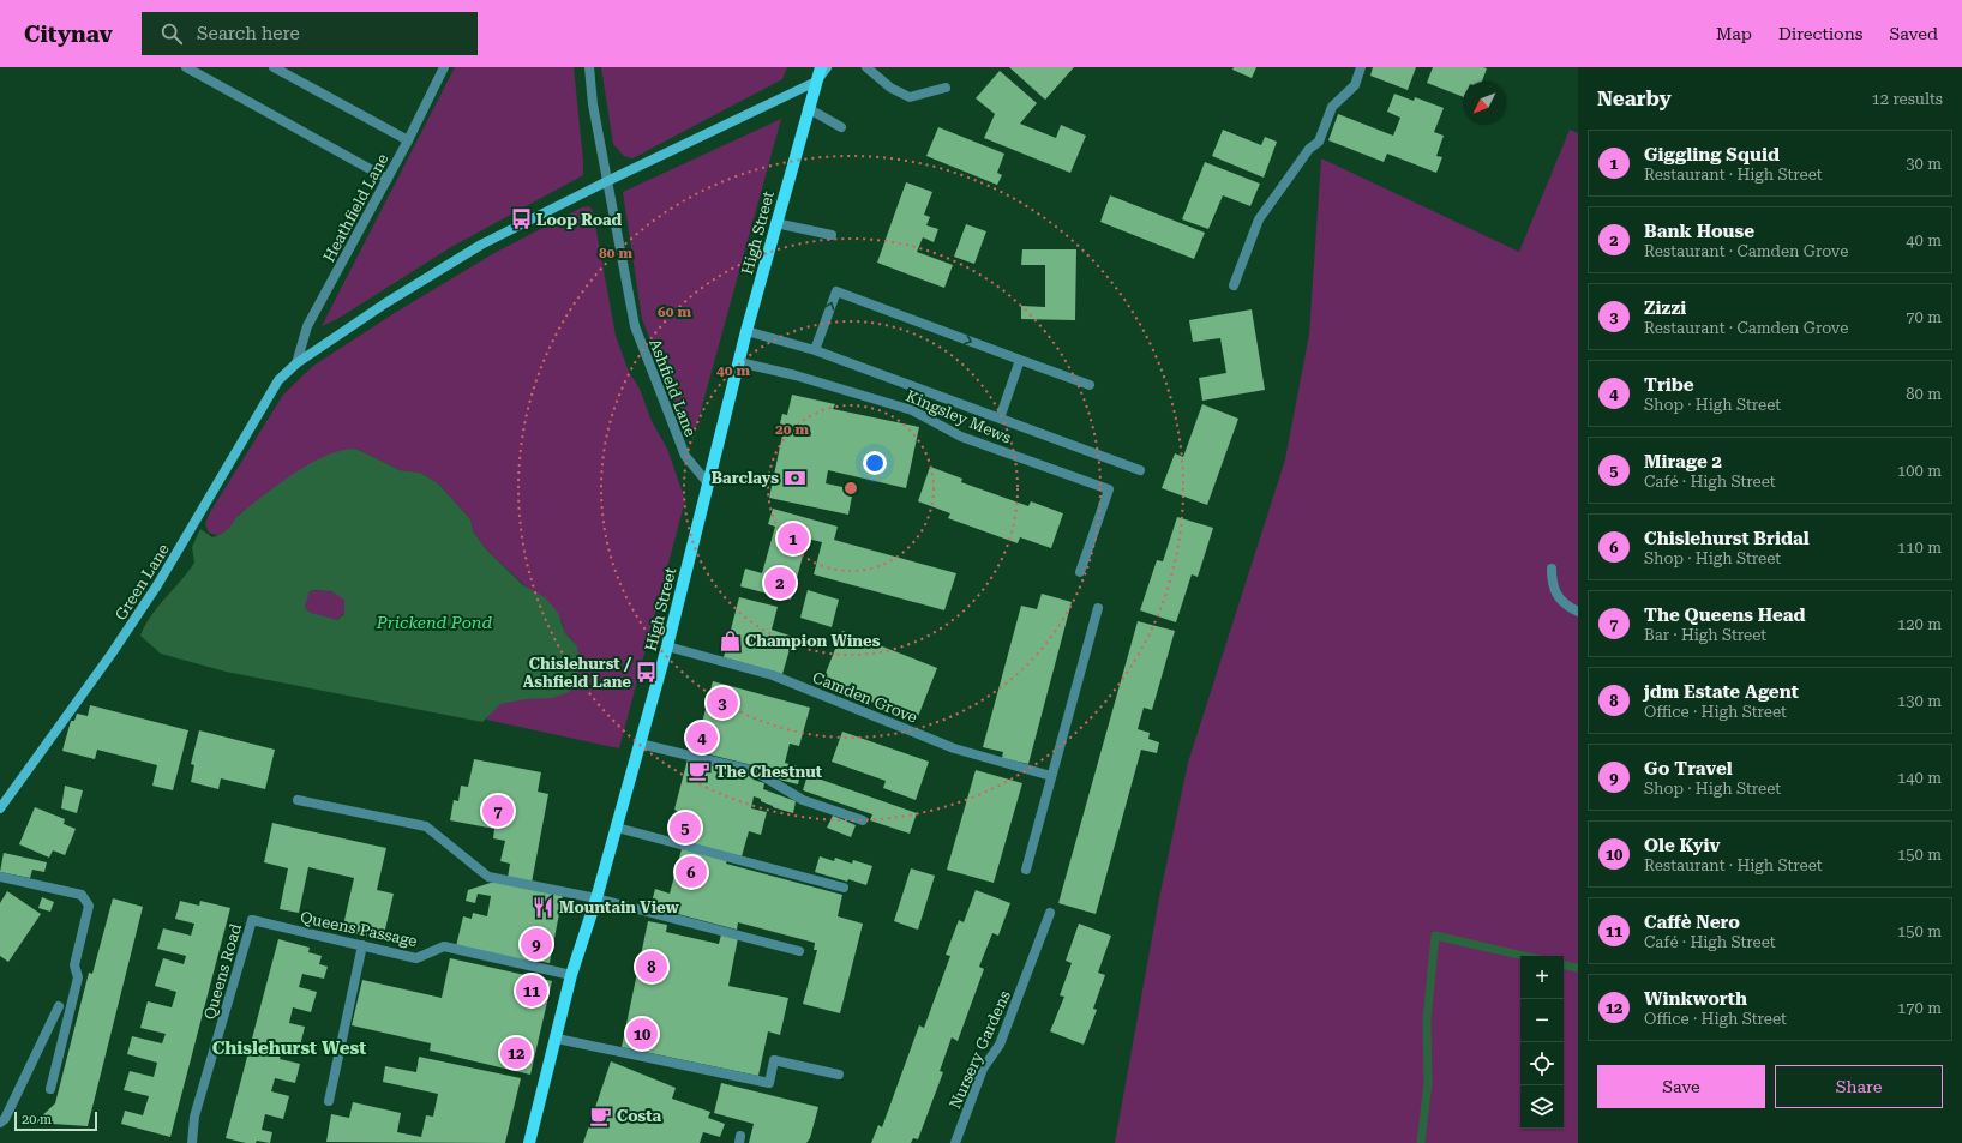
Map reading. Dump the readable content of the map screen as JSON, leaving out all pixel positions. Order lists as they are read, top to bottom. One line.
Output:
{"streets":{"main road":["High Street","Green Lane"],"street":["Heathfield Lane","Ashfield Lane","Kingsley Mews","Camden Grove","Queens Passage","Queens Road","Nursery Gardens"]},"crossings":[["Heathfield Lane","Green Lane"],["High Street","Ashfield Lane"],["High Street","Kingsley Mews"],["High Street","Camden Grove"],["High Street","Queens Passage"],["Queens Passage","Queens Road"]],"districts":["Chislehurst West"],"water":["Prickend Pond"],"places":{"bus stop":["Loop Road","Chislehurst / Ashfield Lane"],"bank":["Barclays"],"shop":["Champion Wines"],"cafe":["The Chestnut","Costa"],"restaurant":["Mountain View"]},"scale_bar":"20 m","north":"bottom left","page":{"header":"Citynav","search":"Search here","nav":["Map","Directions","Saved"],"heading":["Nearby","12 results"],"list":[{"mark":"1","name":"Giggling Squid","note":"Restaurant · High Street","value":"30 m"},{"mark":"2","name":"Bank House","note":"Restaurant · Camden Grove","value":"40 m"},{"mark":"3","name":"Zizzi","note":"Restaurant · Camden Grove","value":"70 m"},{"mark":"4","name":"Tribe","note":"Shop · High Street","value":"80 m"},{"mark":"5","name":"Mirage 2","note":"Café · High Street","value":"100 m"},{"mark":"6","name":"Chislehurst Bridal","note":"Shop · High Street","value":"110 m"},{"mark":"7","name":"The Queens Head","note":"Bar · High Street","value":"120 m"},{"mark":"8","name":"jdm Estate Agent","note":"Office · High Street","value":"130 m"},{"mark":"9","name":"Go Travel","note":"Shop · High Street","value":"140 m"},{"mark":"10","name":"Ole Kyiv","note":"Restaurant · High Street","value":"150 m"},{"mark":"11","name":"Caffè Nero","note":"Café · High Street","value":"150 m"},{"mark":"12","name":"Winkworth","note":"Office · High Street","value":"170 m"}],"pins":["1","2","3","4","7","5","6","9","8","11","10","12"],"map_buttons":["+","−"],"buttons":["Save","Share"],"scale":"20 m"},"rings":["80 m","60 m","40 m","20 m"]}
